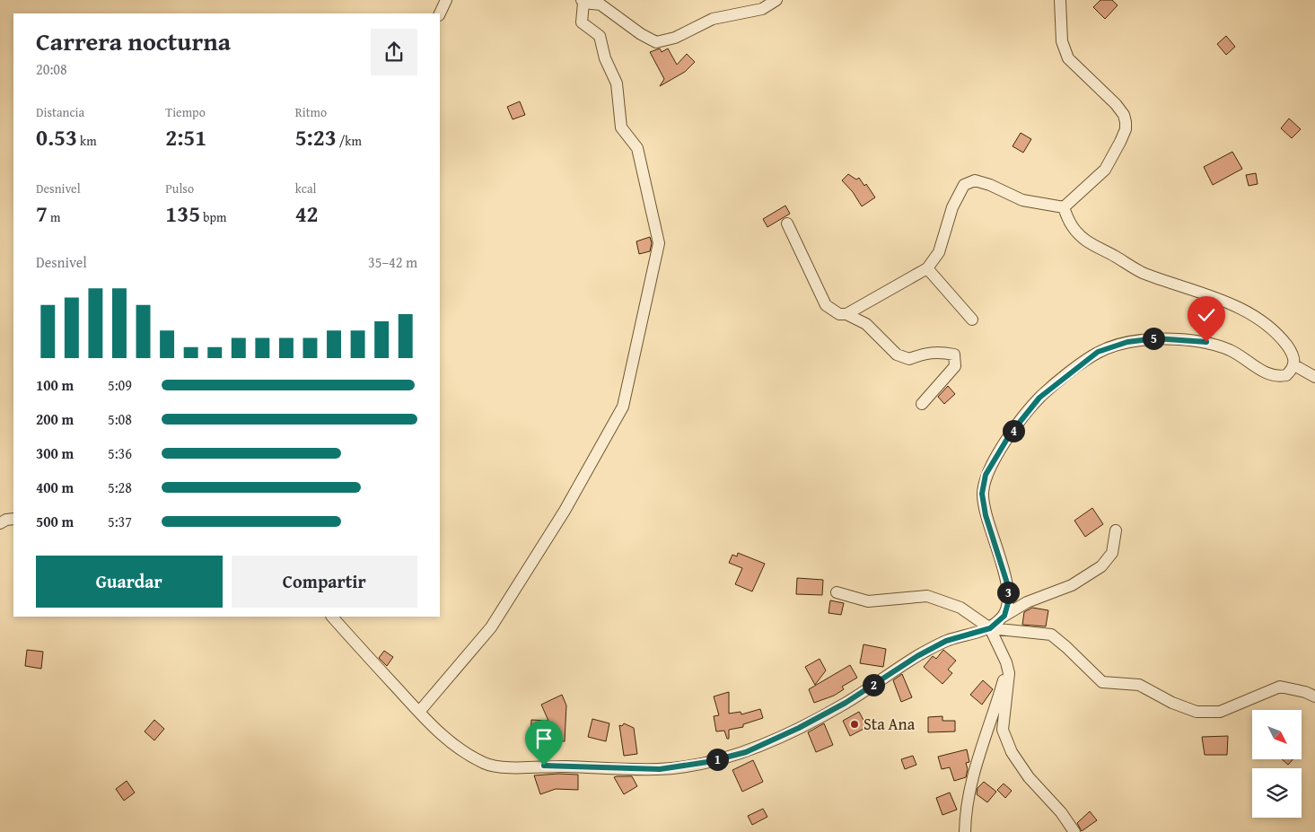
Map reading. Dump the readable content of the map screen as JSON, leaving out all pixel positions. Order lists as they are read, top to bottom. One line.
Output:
{"places":["Sta Ana"],"north":"bottom right","page":{"heading":["Carrera nocturna","20:08"],"stats":[["Distancia","0.53 km"],["Tiempo","2:51"],["Ritmo","5:23 /km"],["Desnivel","7 m"],["Pulso","135 bpm"],["kcal","42"]],"chart":["Desnivel","35–42 m"],"pins":["5","4","3","2","1"],"list":[{"name":"100 m","note":"5:09"},{"name":"200 m","note":"5:08"},{"name":"300 m","note":"5:36"},{"name":"400 m","note":"5:28"},{"name":"500 m","note":"5:37"}],"buttons":["Guardar","Compartir"]}}
